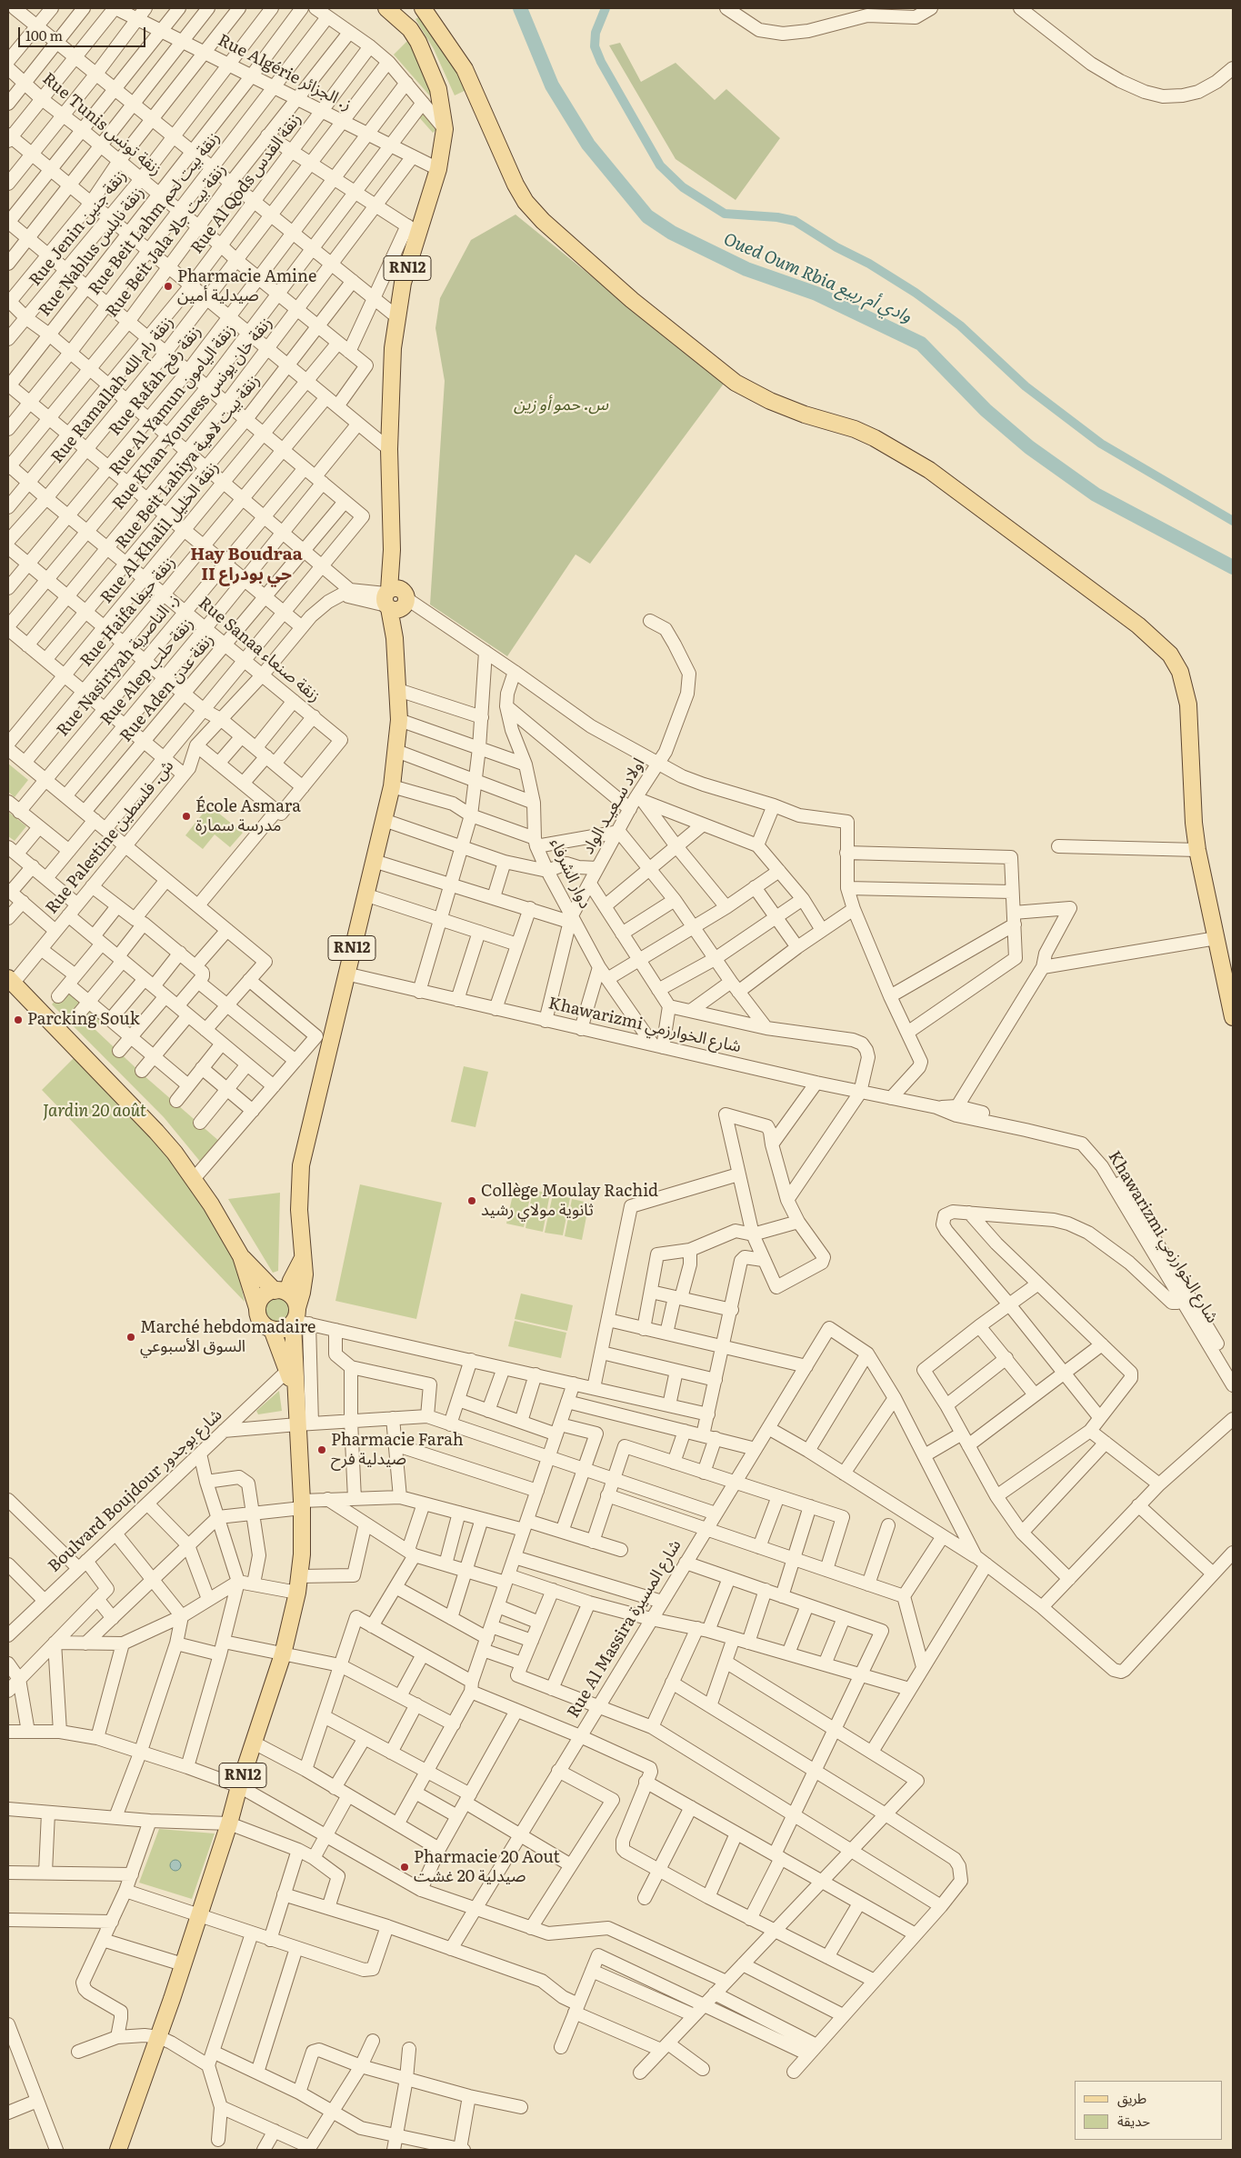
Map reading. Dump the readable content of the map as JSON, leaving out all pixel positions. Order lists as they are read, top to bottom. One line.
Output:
{"streets":{"main road":["RN12"],"street":["Rue Algérie ز. الجزائر","Rue Tunis زنقة تونس","Rue Al Qods زنقة القدس","Rue Beit Lahm زنقة بيت لحم","Rue Jenin زنقة جنين","Rue Beit Jala زنقة بيت جالا","Rue Nablus زنقة نابلس","Rue Rafah زنقة رفح","Rue Ramallah زنقة رام الله","Rue Al Yamun زنقة اليامون","Rue Khan Youness زنقة خان يونس","Rue Beit Lahiya زنقة بيت لاهية","Rue Al Khalil زنقة الخليل","Rue Haifa زنقة حيفا","Rue Sanaa زنقة صنعاء","Rue Nasiriyah ز. الناصرية","Rue Alep زنقة حلب","Rue Aden زنقة عدن","اولاد سـعيـد الواد","Rue Palestine ش. فلسطين","دوار الشرفاء","Khawarizmi شارع الخوارزمي","Boulvard Boujdour شارع بوجدور","Rue Al Massira شارع المسيرة"]},"crossings":[["Rue Algérie ز. الجزائر","Rue Al Qods زنقة القدس"],["Rue Algérie ز. الجزائر","Rue Beit Lahm زنقة بيت لحم"],["Rue Algérie ز. الجزائر","Rue Jenin زنقة جنين"],["Rue Algérie ز. الجزائر","Rue Beit Jala زنقة بيت جالا"],["Rue Algérie ز. الجزائر","Rue Nablus زنقة نابلس"],["Rue Algérie ز. الجزائر","RN12"],["Rue Algérie ز. الجزائر","Rue Rafah زنقة رفح"],["Rue Algérie ز. الجزائر","Rue Ramallah زنقة رام الله"],["Rue Algérie ز. الجزائر","Rue Al Yamun زنقة اليامون"],["Rue Algérie ز. الجزائر","Rue Khan Youness زنقة خان يونس"],["Rue Tunis زنقة تونس","Rue Al Qods زنقة القدس"],["Rue Tunis زنقة تونس","Rue Beit Lahm زنقة بيت لحم"],["Rue Tunis زنقة تونس","Rue Jenin زنقة جنين"],["Rue Tunis زنقة تونس","Rue Beit Jala زنقة بيت جالا"],["Rue Tunis زنقة تونس","Rue Nablus زنقة نابلس"],["Rue Tunis زنقة تونس","Rue Rafah زنقة رفح"],["Rue Tunis زنقة تونس","Rue Ramallah زنقة رام الله"],["Rue Tunis زنقة تونس","Rue Al Yamun زنقة اليامون"],["Rue Tunis زنقة تونس","Rue Khan Youness زنقة خان يونس"],["Rue Tunis زنقة تونس","Rue Beit Lahiya زنقة بيت لاهية"],["Rue Tunis زنقة تونس","Rue Al Khalil زنقة الخليل"],["Rue Al Qods زنقة القدس","Rue Sanaa زنقة صنعاء"],["Rue Beit Jala زنقة بيت جالا","Rue Sanaa زنقة صنعاء"],["RN12","Khawarizmi شارع الخوارزمي"],["RN12","Boulvard Boujdour شارع بوجدور"],["Rue Rafah زنقة رفح","Rue Sanaa زنقة صنعاء"],["Rue Ramallah زنقة رام الله","Rue Sanaa زنقة صنعاء"],["Rue Al Yamun زنقة اليامون","Rue Sanaa زنقة صنعاء"],["Rue Khan Youness زنقة خان يونس","Rue Sanaa زنقة صنعاء"],["Rue Beit Lahiya زنقة بيت لاهية","Rue Sanaa زنقة صنعاء"],["Rue Al Khalil زنقة الخليل","Rue Sanaa زنقة صنعاء"],["Rue Haifa زنقة حيفا","Rue Sanaa زنقة صنعاء"],["Rue Sanaa زنقة صنعاء","Rue Nasiriyah ز. الناصرية"],["Rue Sanaa زنقة صنعاء","Rue Alep زنقة حلب"],["Rue Sanaa زنقة صنعاء","Rue Aden زنقة عدن"],["Rue Sanaa زنقة صنعاء","Rue Palestine ش. فلسطين"],["اولاد سـعيـد الواد","دوار الشرفاء"],["اولاد سـعيـد الواد","Khawarizmi شارع الخوارزمي"],["دوار الشرفاء","Khawarizmi شارع الخوارزمي"]],"districts":["Hay Boudraa II حي بودراع"],"water":["Oued Oum Rbia وادي أم ربيع"],"parks":["س. حمو أو زين","Jardin 20 août"],"places":["Pharmacie Amine صيدلية أمين","École Asmara مدرسة سمارة","Parcking Souk","Collège Moulay Rachid ثانوية مولاي رشيد","Marché hebdomadaire السوق الأسبوعي","Pharmacie Farah صيدلية فرح","Pharmacie 20 Aout صيدلية 20 غشت"],"legend":["طريق","حديقة"],"scale_bar":"100 m"}
